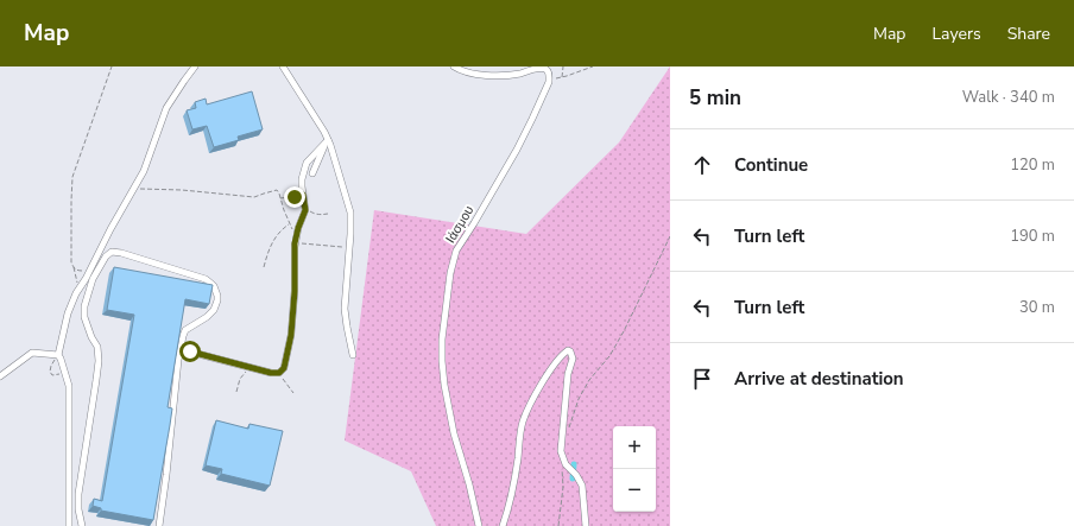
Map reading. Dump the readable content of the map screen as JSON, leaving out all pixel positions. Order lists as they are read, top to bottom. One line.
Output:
{"streets":{"street":["Ιάσμου"]},"page":{"header":"Map","nav":["Map","Layers","Share"],"heading":["5 min","Walk · 340 m"],"list":[["Continue","120 m"],["Turn left","190 m"],["Turn left","30 m"],"Arrive at destination"],"map_buttons":["+","−"]}}
